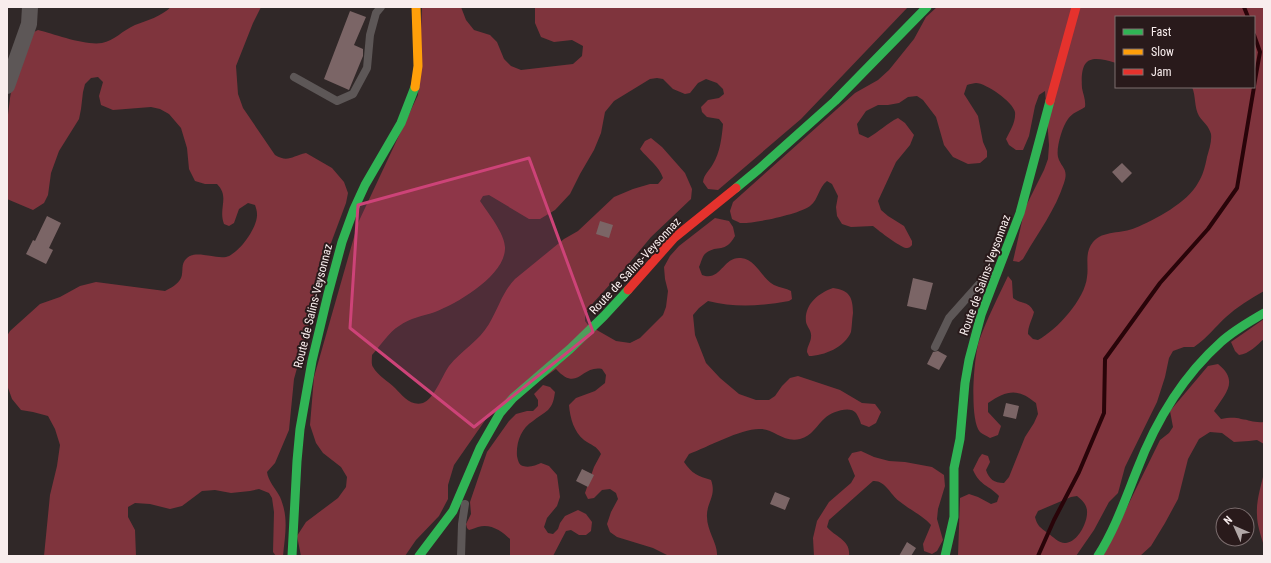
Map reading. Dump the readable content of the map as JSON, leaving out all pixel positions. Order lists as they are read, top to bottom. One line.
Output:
{"streets":{"street":["Route de Salins-Veysonnaz"]},"legend":["Fast","Slow","Jam"],"north":"top left"}
